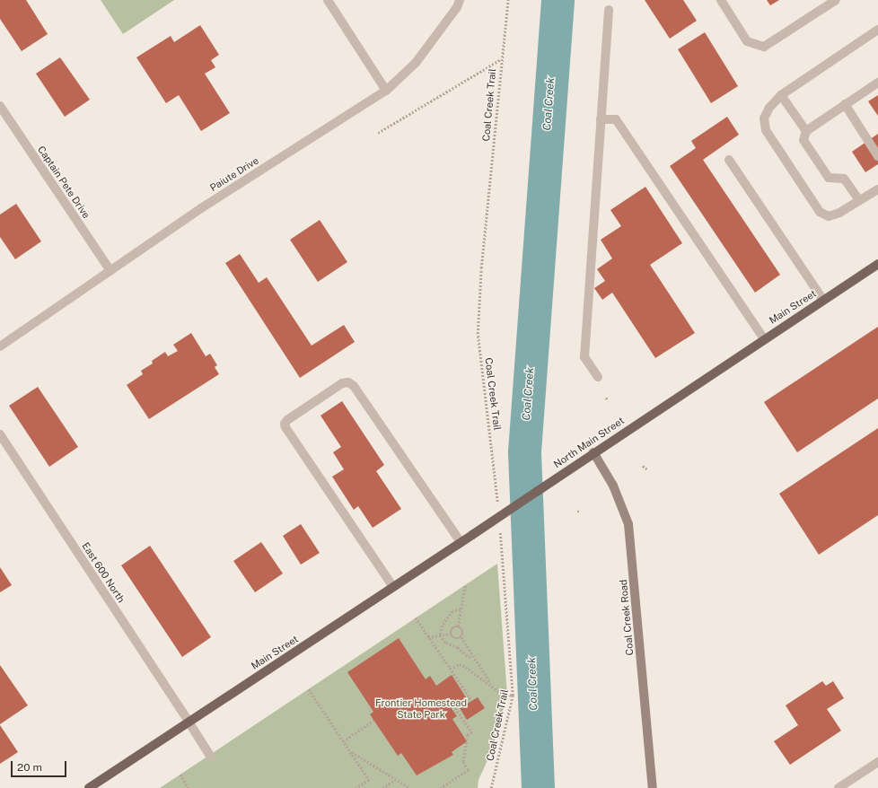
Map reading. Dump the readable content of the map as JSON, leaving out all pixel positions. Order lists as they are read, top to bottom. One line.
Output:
{"streets":{"main road":["Main Street","North Main Street","Coal Creek Road"],"street":["Paiute Drive","Captain Pete Drive","East 600 North"],"path":["Coal Creek Trail"]},"crossings":[["Paiute Drive","Captain Pete Drive"],["Main Street","North Main Street"],["Main Street","East 600 North"],["North Main Street","Coal Creek Road"]],"water":["Coal Creek"],"parks":["Frontier Homestead State Park"],"scale_bar":"20 m"}
